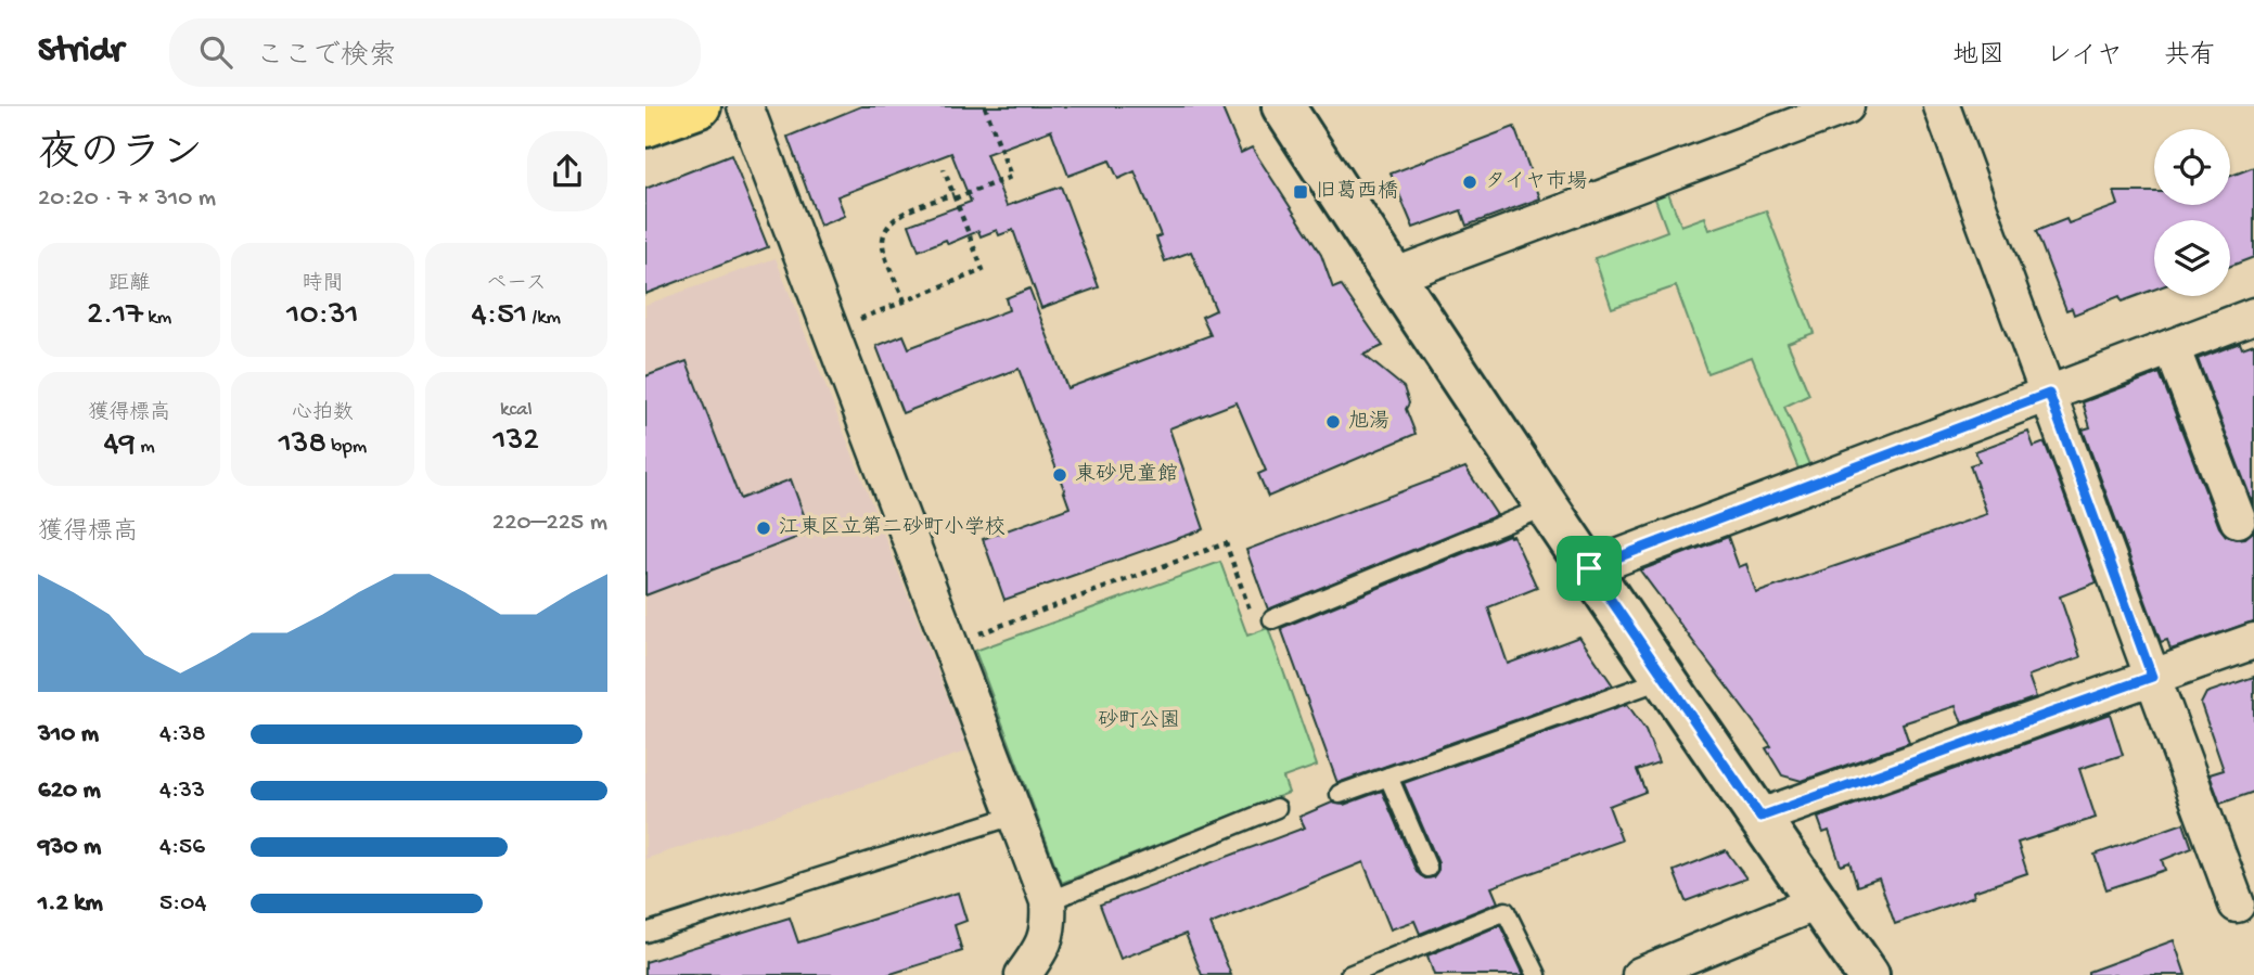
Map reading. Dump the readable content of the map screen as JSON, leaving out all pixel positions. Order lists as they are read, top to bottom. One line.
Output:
{"parks":["砂町公園"],"places":{"other":["タイヤ市場","旭湯","東砂児童館","江東区立第二砂町小学校"],"transit":["旧葛西橋"]},"page":{"header":"Stridr","search":"ここで検索","nav":["地図","レイヤ","共有"],"heading":["夜のラン","20:20 · 7 × 310 m"],"stats":[["距離","2.17 km"],["時間","10:31"],["ペース","4:51 /km"],["獲得標高","49 m"],["心拍数","138 bpm"],["kcal","132"]],"chart":["獲得標高","220–225 m"],"list":[{"name":"310 m","note":"4:38"},{"name":"620 m","note":"4:33"},{"name":"930 m","note":"4:56"},{"name":"1.2 km","note":"5:04"}]}}
